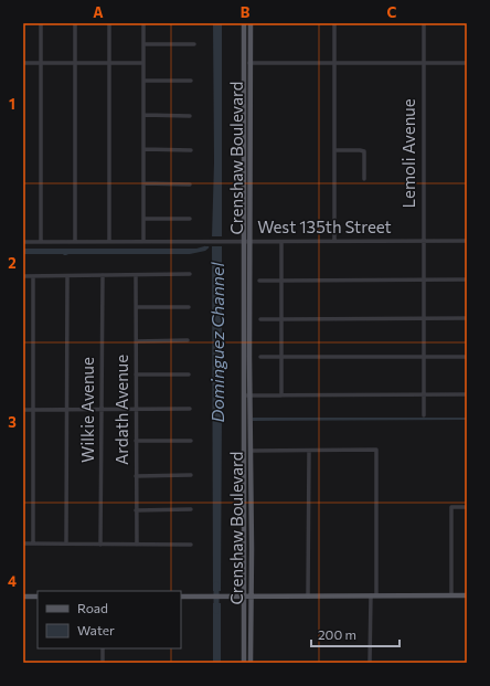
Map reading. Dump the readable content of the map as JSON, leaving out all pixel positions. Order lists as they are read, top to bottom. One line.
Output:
{"streets":{"main road":["Crenshaw Boulevard"],"street":["Lemoli Avenue","West 135th Street","Wilkie Avenue","Ardath Avenue"]},"crossings":[["Lemoli Avenue","West 135th Street"],["Crenshaw Boulevard","West 135th Street"]],"water":["Dominguez Channel"],"legend":["Road","Water"],"scale_bar":"200 m","grid":{"columns":["A","B","C"],"rows":["1","2","3","4"]}}
